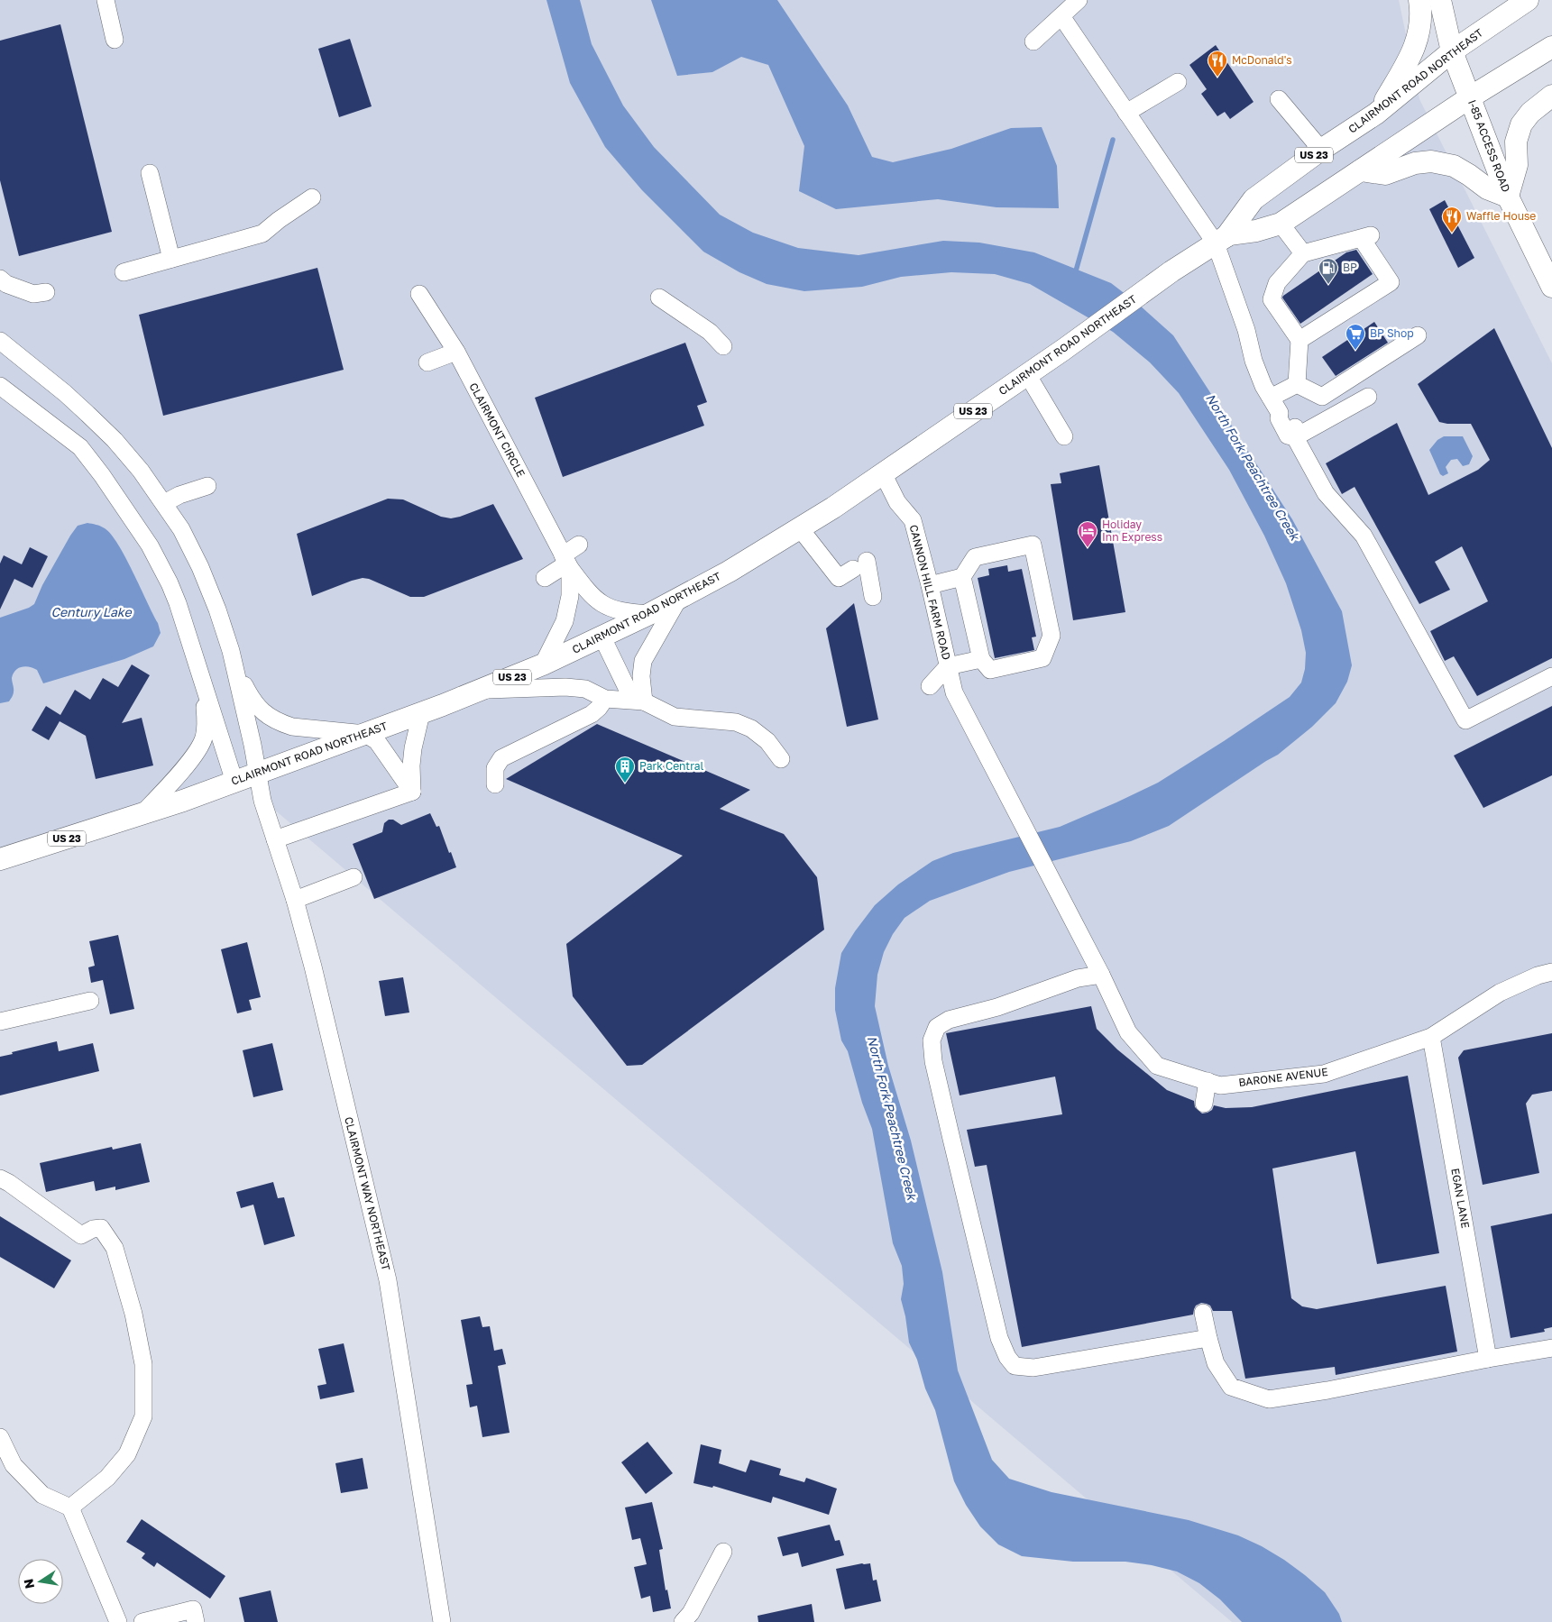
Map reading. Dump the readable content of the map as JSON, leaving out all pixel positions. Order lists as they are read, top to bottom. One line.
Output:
{"streets":{"main road":["CLAIRMONT ROAD NORTHEAST","I-85 ACCESS ROAD","US 23"],"street":["CLAIRMONT CIRCLE","CANNON HILL FARM ROAD","BARONE AVENUE","CLAIRMONT WAY NORTHEAST","EGAN LANE"]},"crossings":[["CLAIRMONT ROAD NORTHEAST","I-85 ACCESS ROAD"],["CLAIRMONT ROAD NORTHEAST","CLAIRMONT CIRCLE"],["CLAIRMONT ROAD NORTHEAST","CANNON HILL FARM ROAD"],["CLAIRMONT ROAD NORTHEAST","CLAIRMONT WAY NORTHEAST"],["CANNON HILL FARM ROAD","BARONE AVENUE"],["BARONE AVENUE","EGAN LANE"]],"water":["North Fork Peachtree Creek","Century Lake"],"places":{"restaurant":["McDonald's","Waffle House"],"fuel station":["BP"],"supermarket":["BP Shop"],"hotel":["Holiday Inn Express"],"building":["Park Central"]},"north":"left"}
